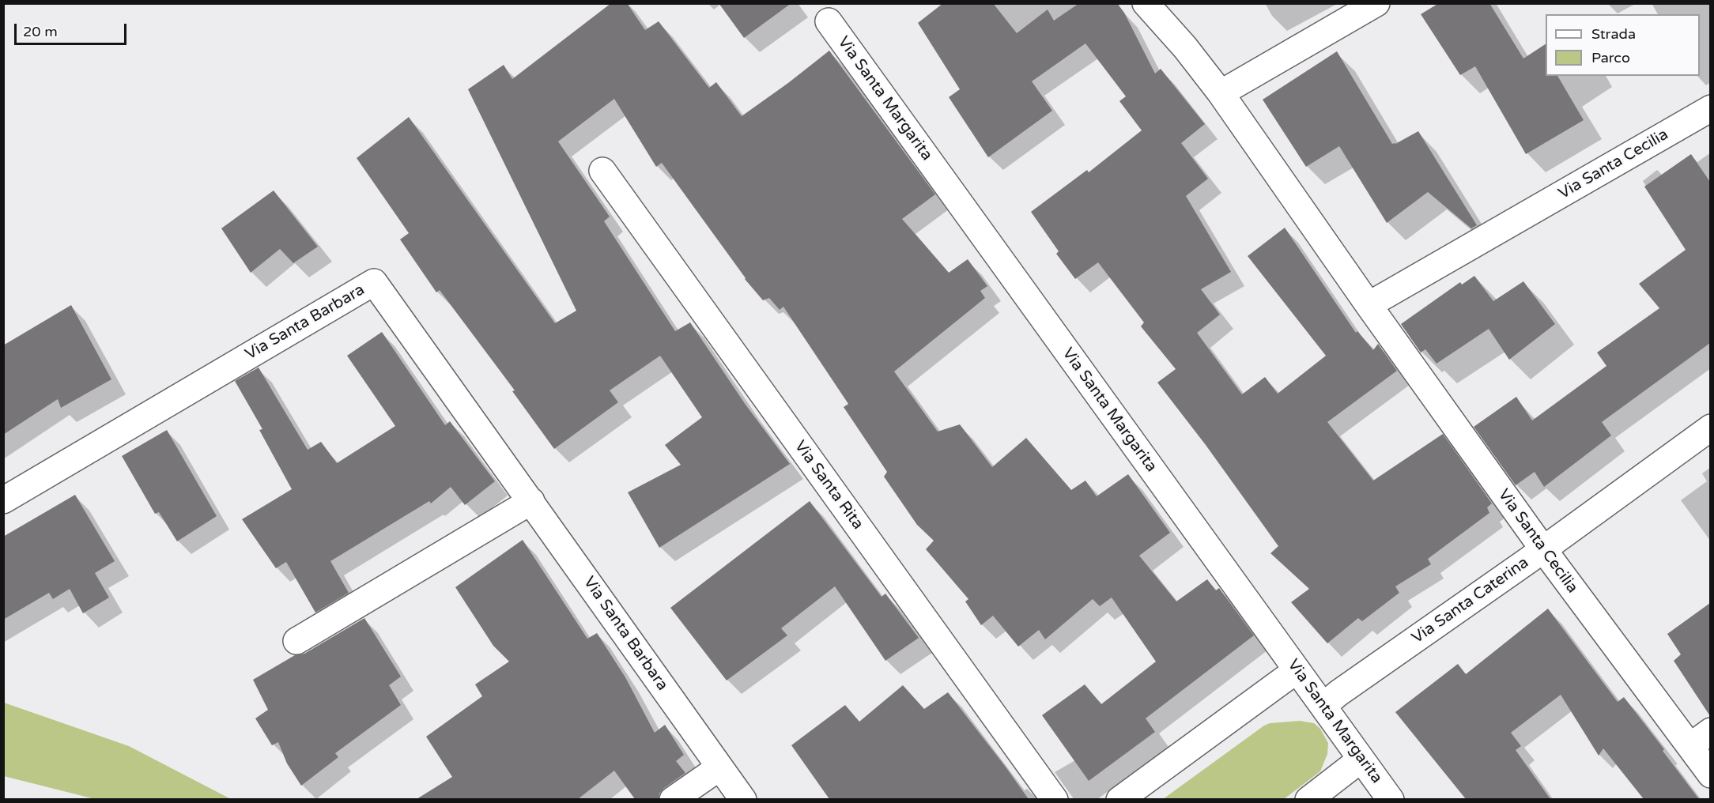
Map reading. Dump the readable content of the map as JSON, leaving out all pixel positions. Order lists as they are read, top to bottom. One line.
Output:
{"streets":{"street":["Via Santa Margarita","Via Santa Cecilia","Via Santa Barbara","Via Santa Rita","Via Santa Caterina"]},"crossings":[["Via Santa Margarita","Via Santa Caterina"],["Via Santa Cecilia","Via Santa Caterina"]],"legend":["Strada","Parco"],"scale_bar":"20 m"}
